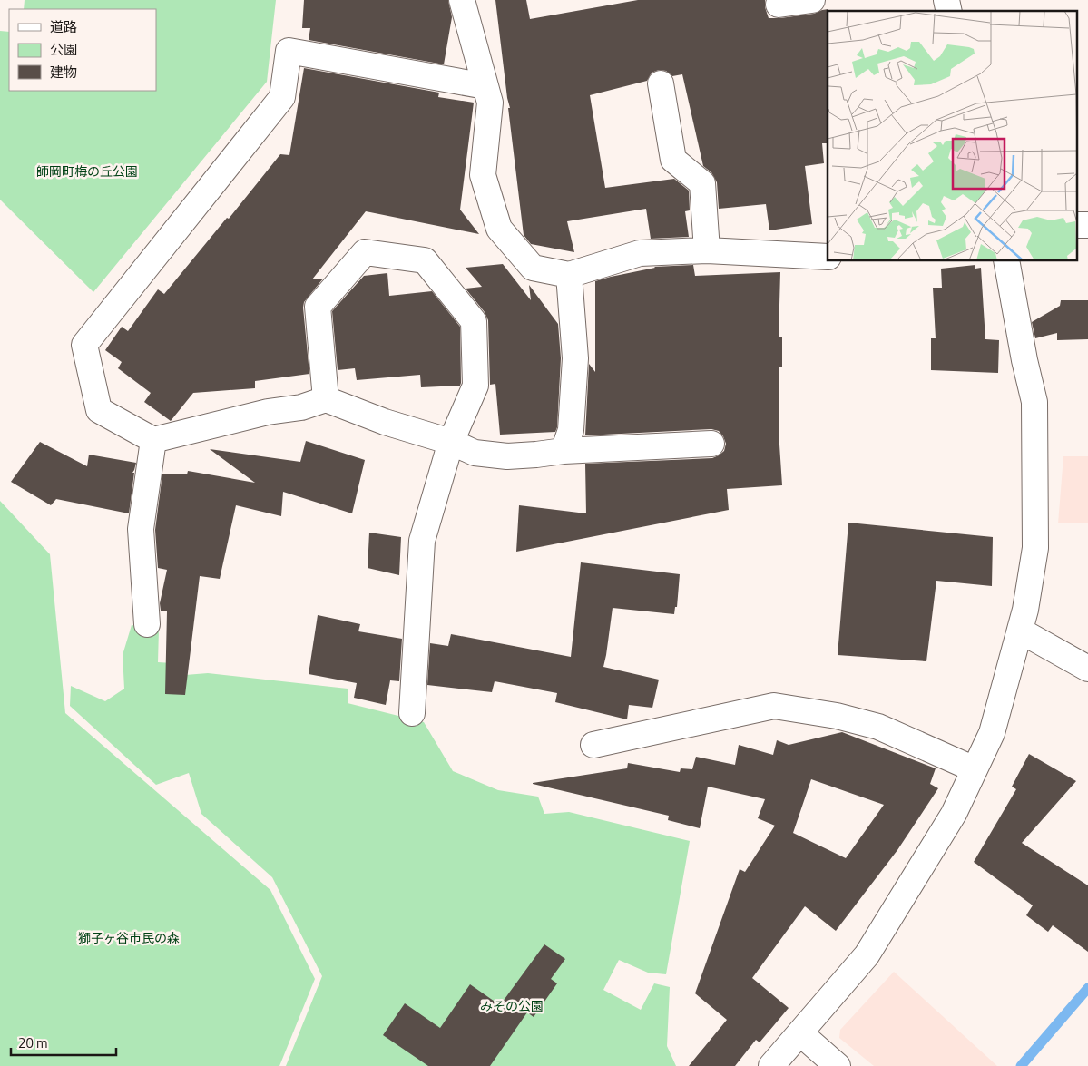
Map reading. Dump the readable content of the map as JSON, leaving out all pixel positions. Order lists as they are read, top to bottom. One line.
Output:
{"parks":["師岡町梅の丘公園","獅子ヶ谷市民の森","みその公園"],"legend":["道路","公園","建物"],"scale_bar":"20 m"}
